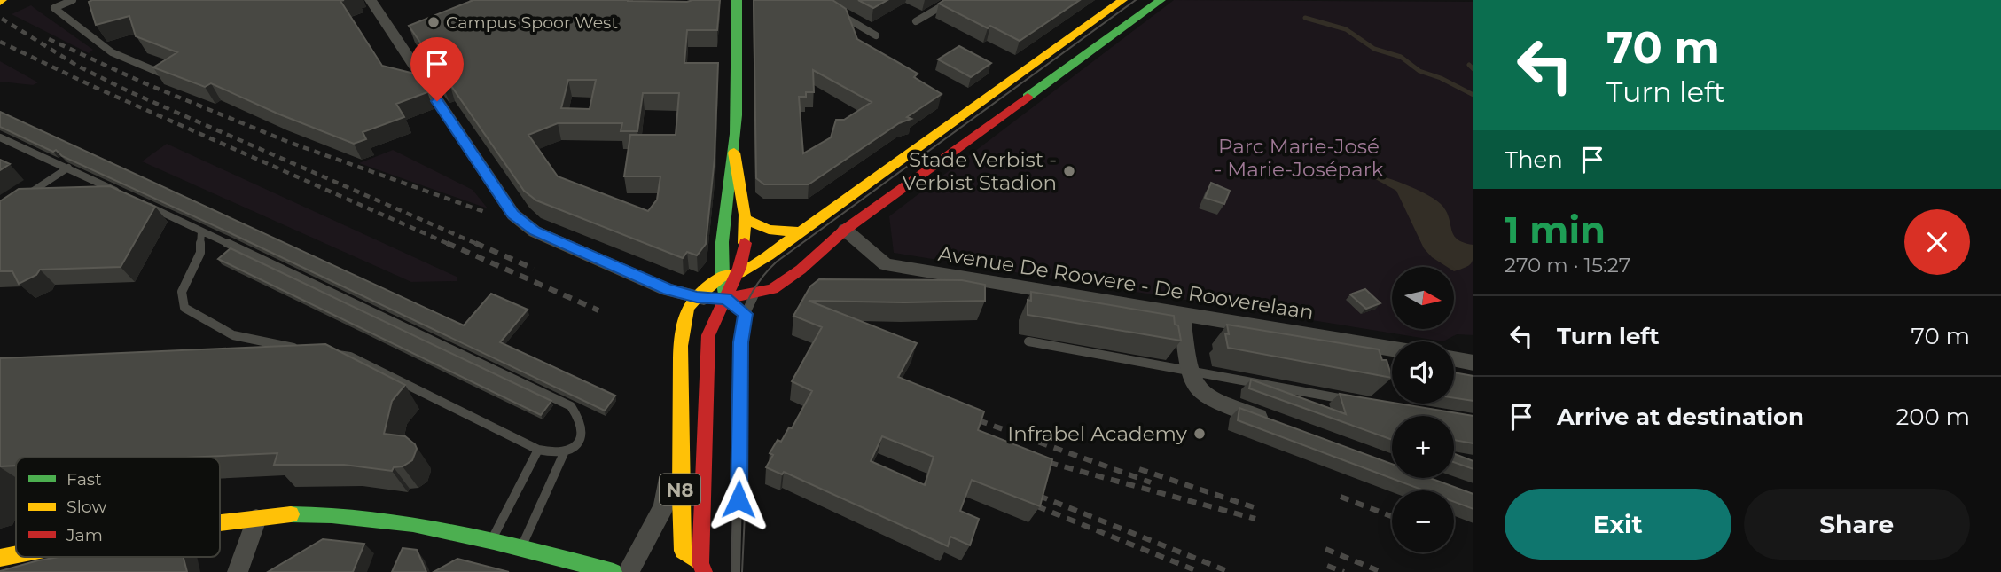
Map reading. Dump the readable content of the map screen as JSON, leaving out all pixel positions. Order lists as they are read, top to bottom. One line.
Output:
{"streets":{"street":["Avenue De Roovere - De Rooverelaan","N8"]},"parks":["Parc Marie-José - Marie-Josépark"],"places":["Campus Spoor West","Stade Verbist - Verbist Stadion","Infrabel Academy"],"legend":["Fast","Slow","Jam"],"north":"right","page":{"turn":["70 m","Turn left"],"then":"Then","heading":["1 min","270 m · 15:27"],"map_buttons":["+","−"],"list":[{"name":"Turn left","value":"70 m"},{"name":"Arrive at destination","value":"200 m"}],"buttons":["Exit","Share"]}}
